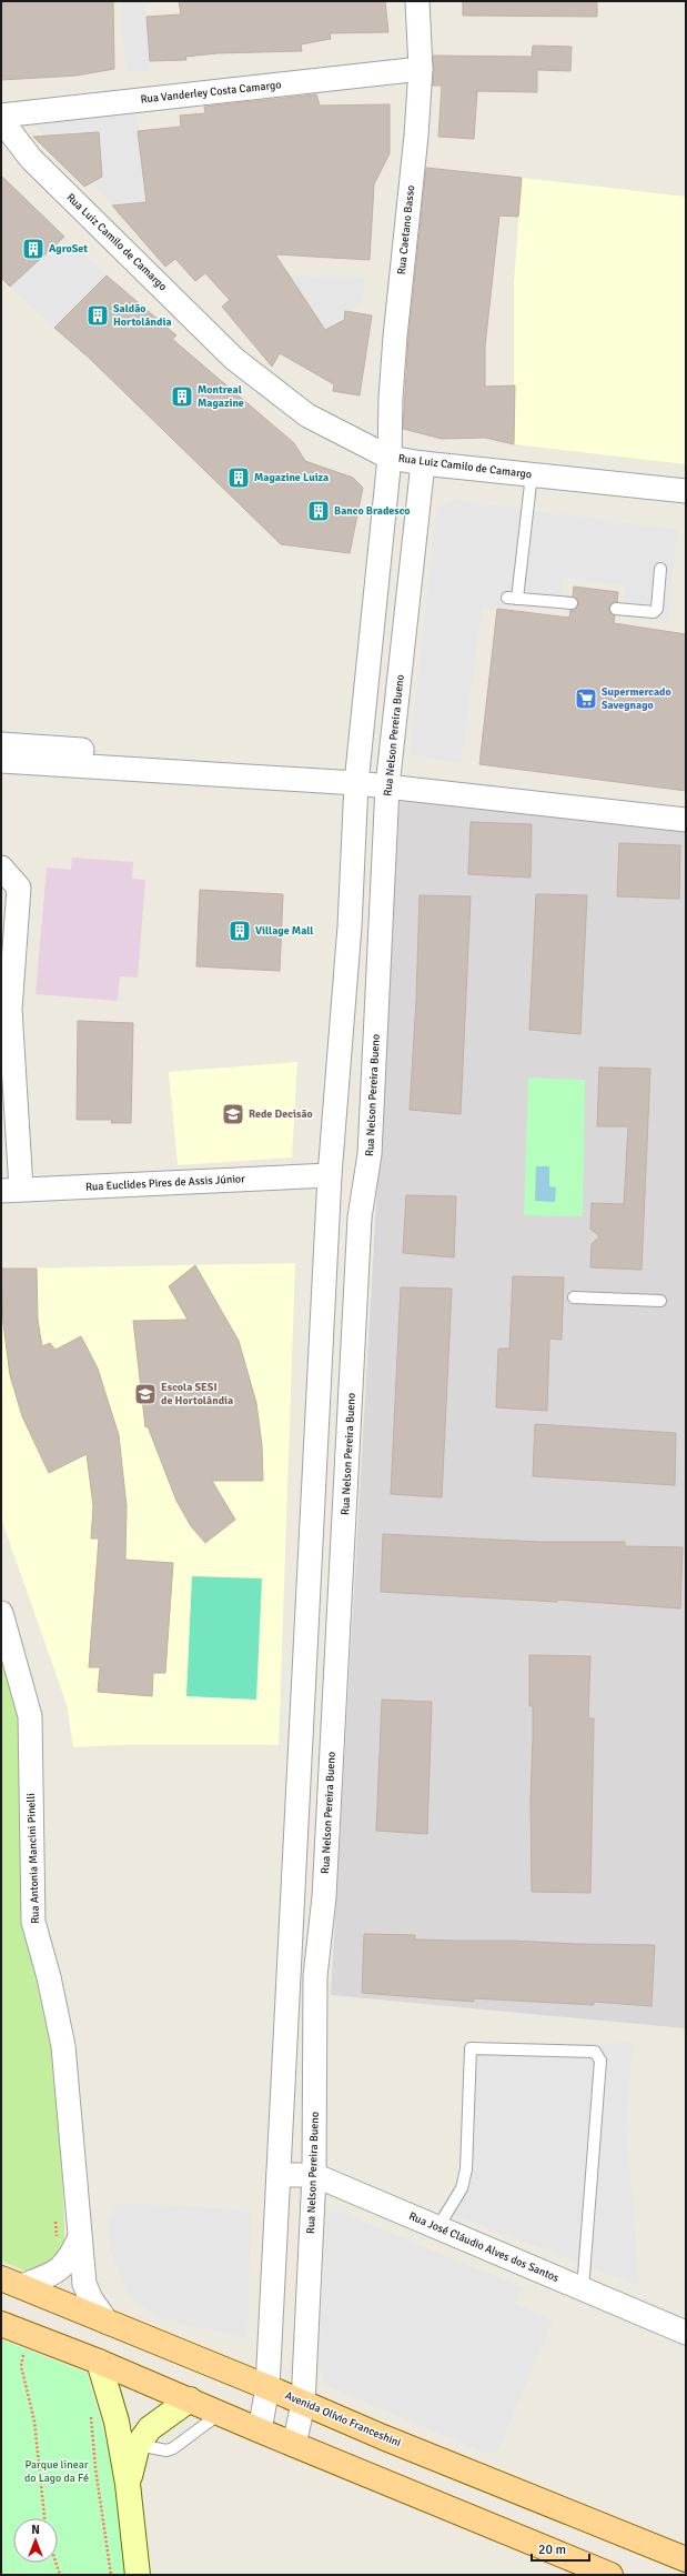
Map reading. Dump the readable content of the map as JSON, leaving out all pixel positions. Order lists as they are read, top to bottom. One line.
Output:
{"streets":{"main road":["Avenida Olívio Franceshini"],"street":["Rua Vanderley Costa Camargo","Rua Caetano Basso","Rua Luiz Camilo de Camargo","Rua Nelson Pereira Bueno","Rua Euclides Pires de Assis Júnior","Rua Antonia Mancini Pinelli","Rua José Cláudio Alves dos Santos"]},"crossings":[["Rua Vanderley Costa Camargo","Rua Caetano Basso"],["Rua Caetano Basso","Rua Luiz Camilo de Camargo"],["Rua Luiz Camilo de Camargo","Rua Nelson Pereira Bueno"],["Rua Nelson Pereira Bueno","Rua José Cláudio Alves dos Santos"],["Rua Nelson Pereira Bueno","Avenida Olívio Franceshini"],["Rua Antonia Mancini Pinelli","Avenida Olívio Franceshini"]],"parks":["Parque linear do Lago da Fé"],"places":{"building":["AgroSet","Saldão Hortolândia","Montreal Magazine","Magazine Luiza","Banco Bradesco","Village Mall"],"supermarket":["Supermercado Savegnago"],"school or university":["Rede Decisão","Escola SESI de Hortolândia"]},"scale_bar":"20 m","north":"top"}
